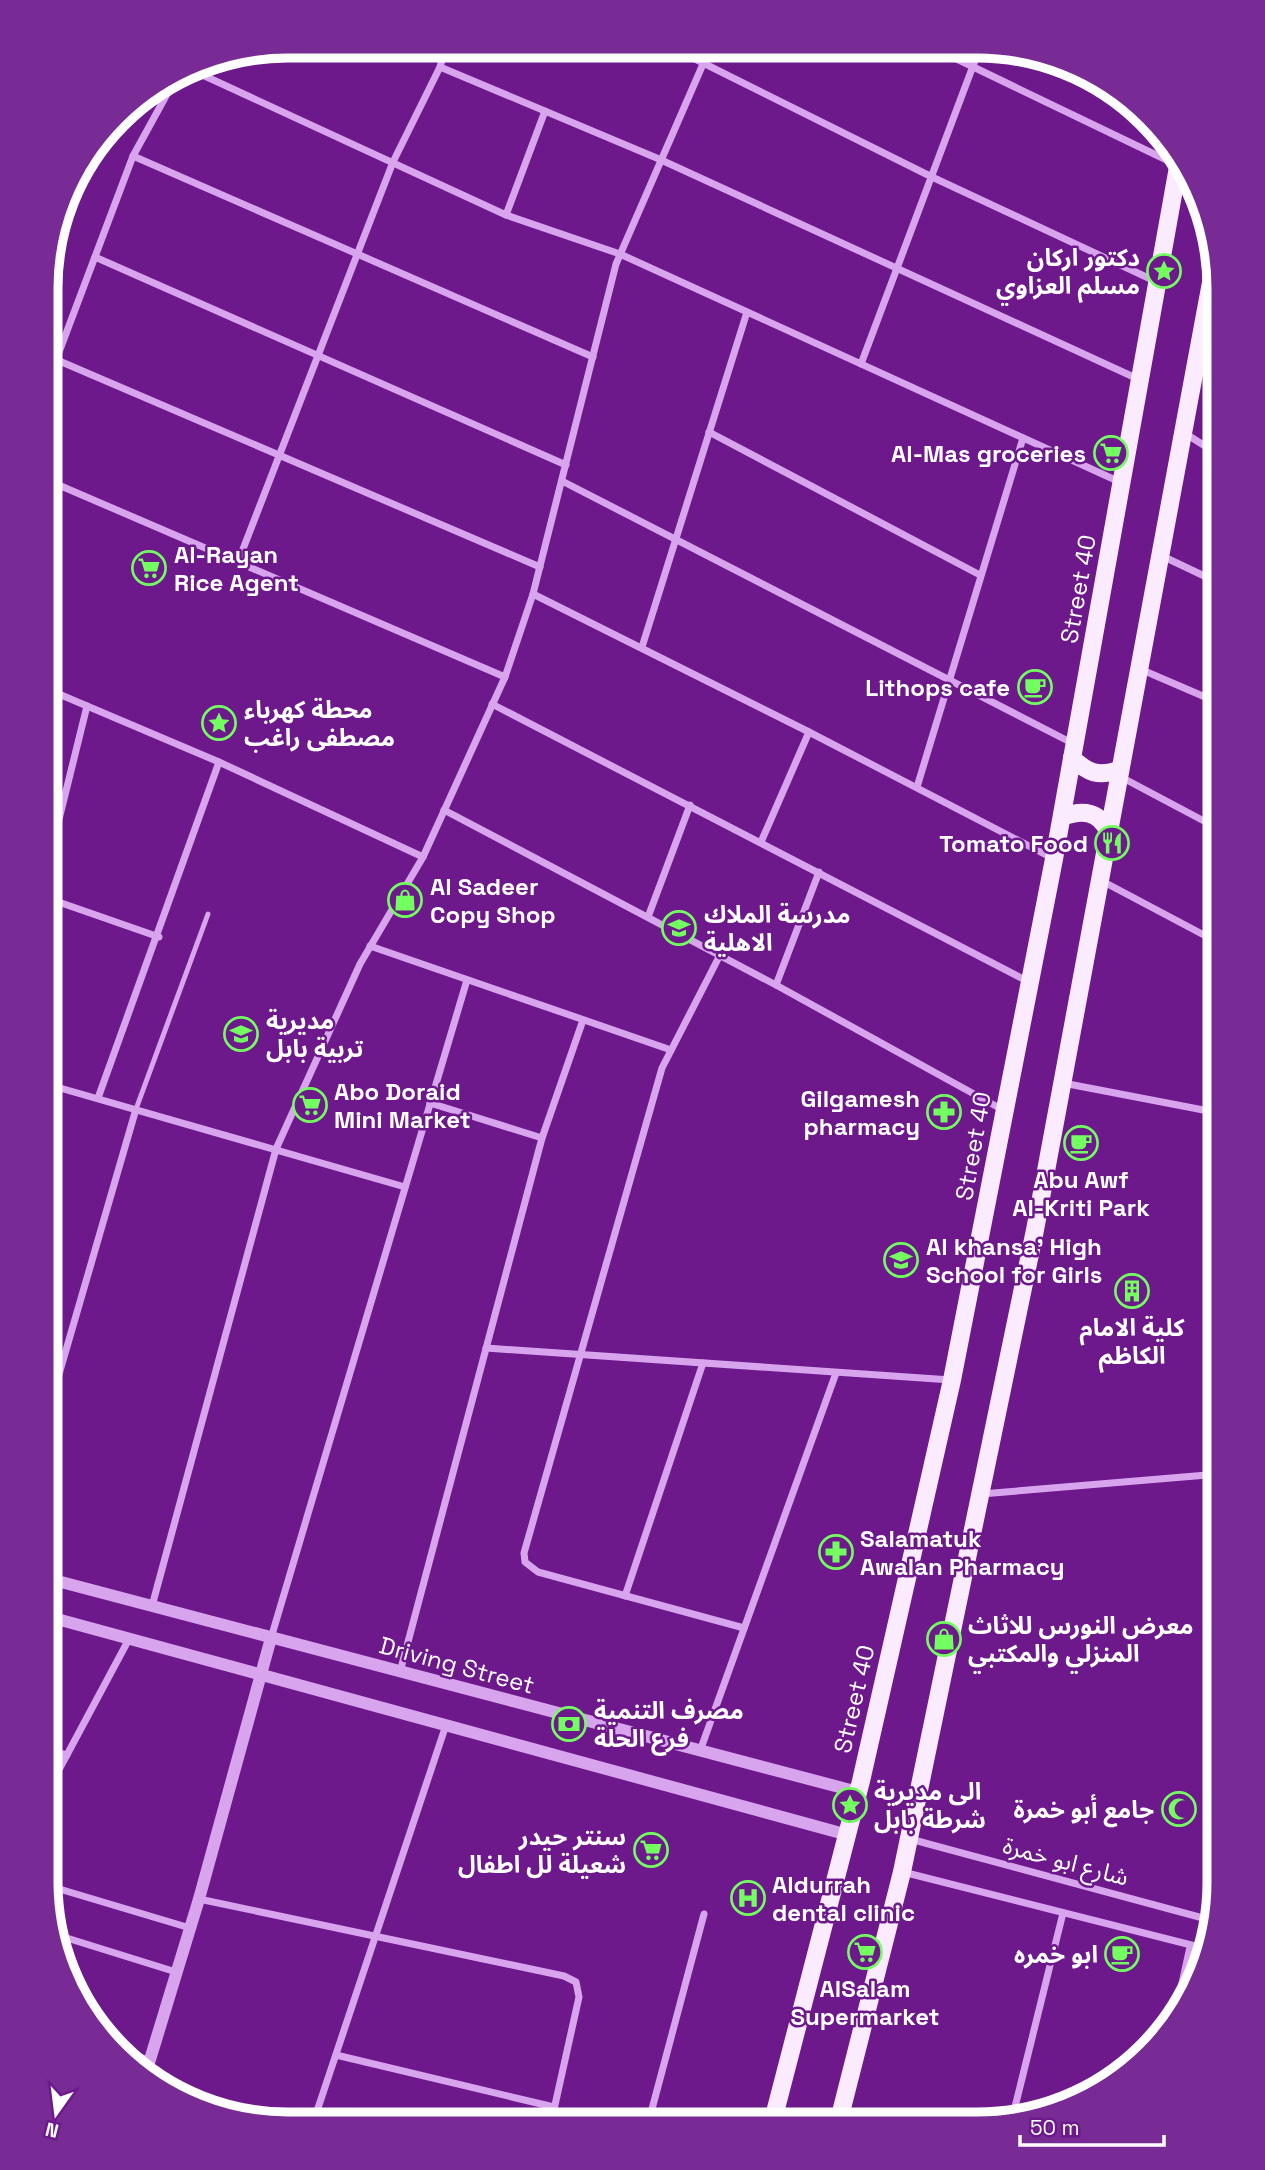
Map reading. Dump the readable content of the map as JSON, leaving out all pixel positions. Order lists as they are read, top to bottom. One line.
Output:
{"streets":{"main road":["Street 40"],"street":["Driving Street","شارع ابو خمرة"]},"crossings":[["Street 40","Driving Street"]],"places":{"place":["دكتور اركان مسلم العزاوي","محطة كهرباء مصطفى راغب","الى مديرية شرطة بابل"],"supermarket":["Al-Mas groceries","Al-Rayan Rice Agent","Abo Doraid Mini Market","سنتر حيدر شعيلة لل اطفال","AlSalam Supermarket"],"cafe":["Lithops cafe","Abu Awf Al-Kriti Park","ابو خمره"],"restaurant":["Tomato Food"],"shop":["Al Sadeer Copy Shop","معرض النورس للاثاث المنزلي والمكتبي"],"school or university":["مدرسة الملاك الاهلية","مديرية تربية بابل","Al khansa' High School for Girls"],"pharmacy":["Gilgamesh pharmacy","Salamatuk Awalan Pharmacy"],"building":["كلية الامام الكاظم"],"bank":["مصرف التنمية فرع الحلة"],"mosque":["جامع أبو خمرة"],"hospital":["Aldurrah dental clinic"]},"scale_bar":"50 m","north":"bottom"}
